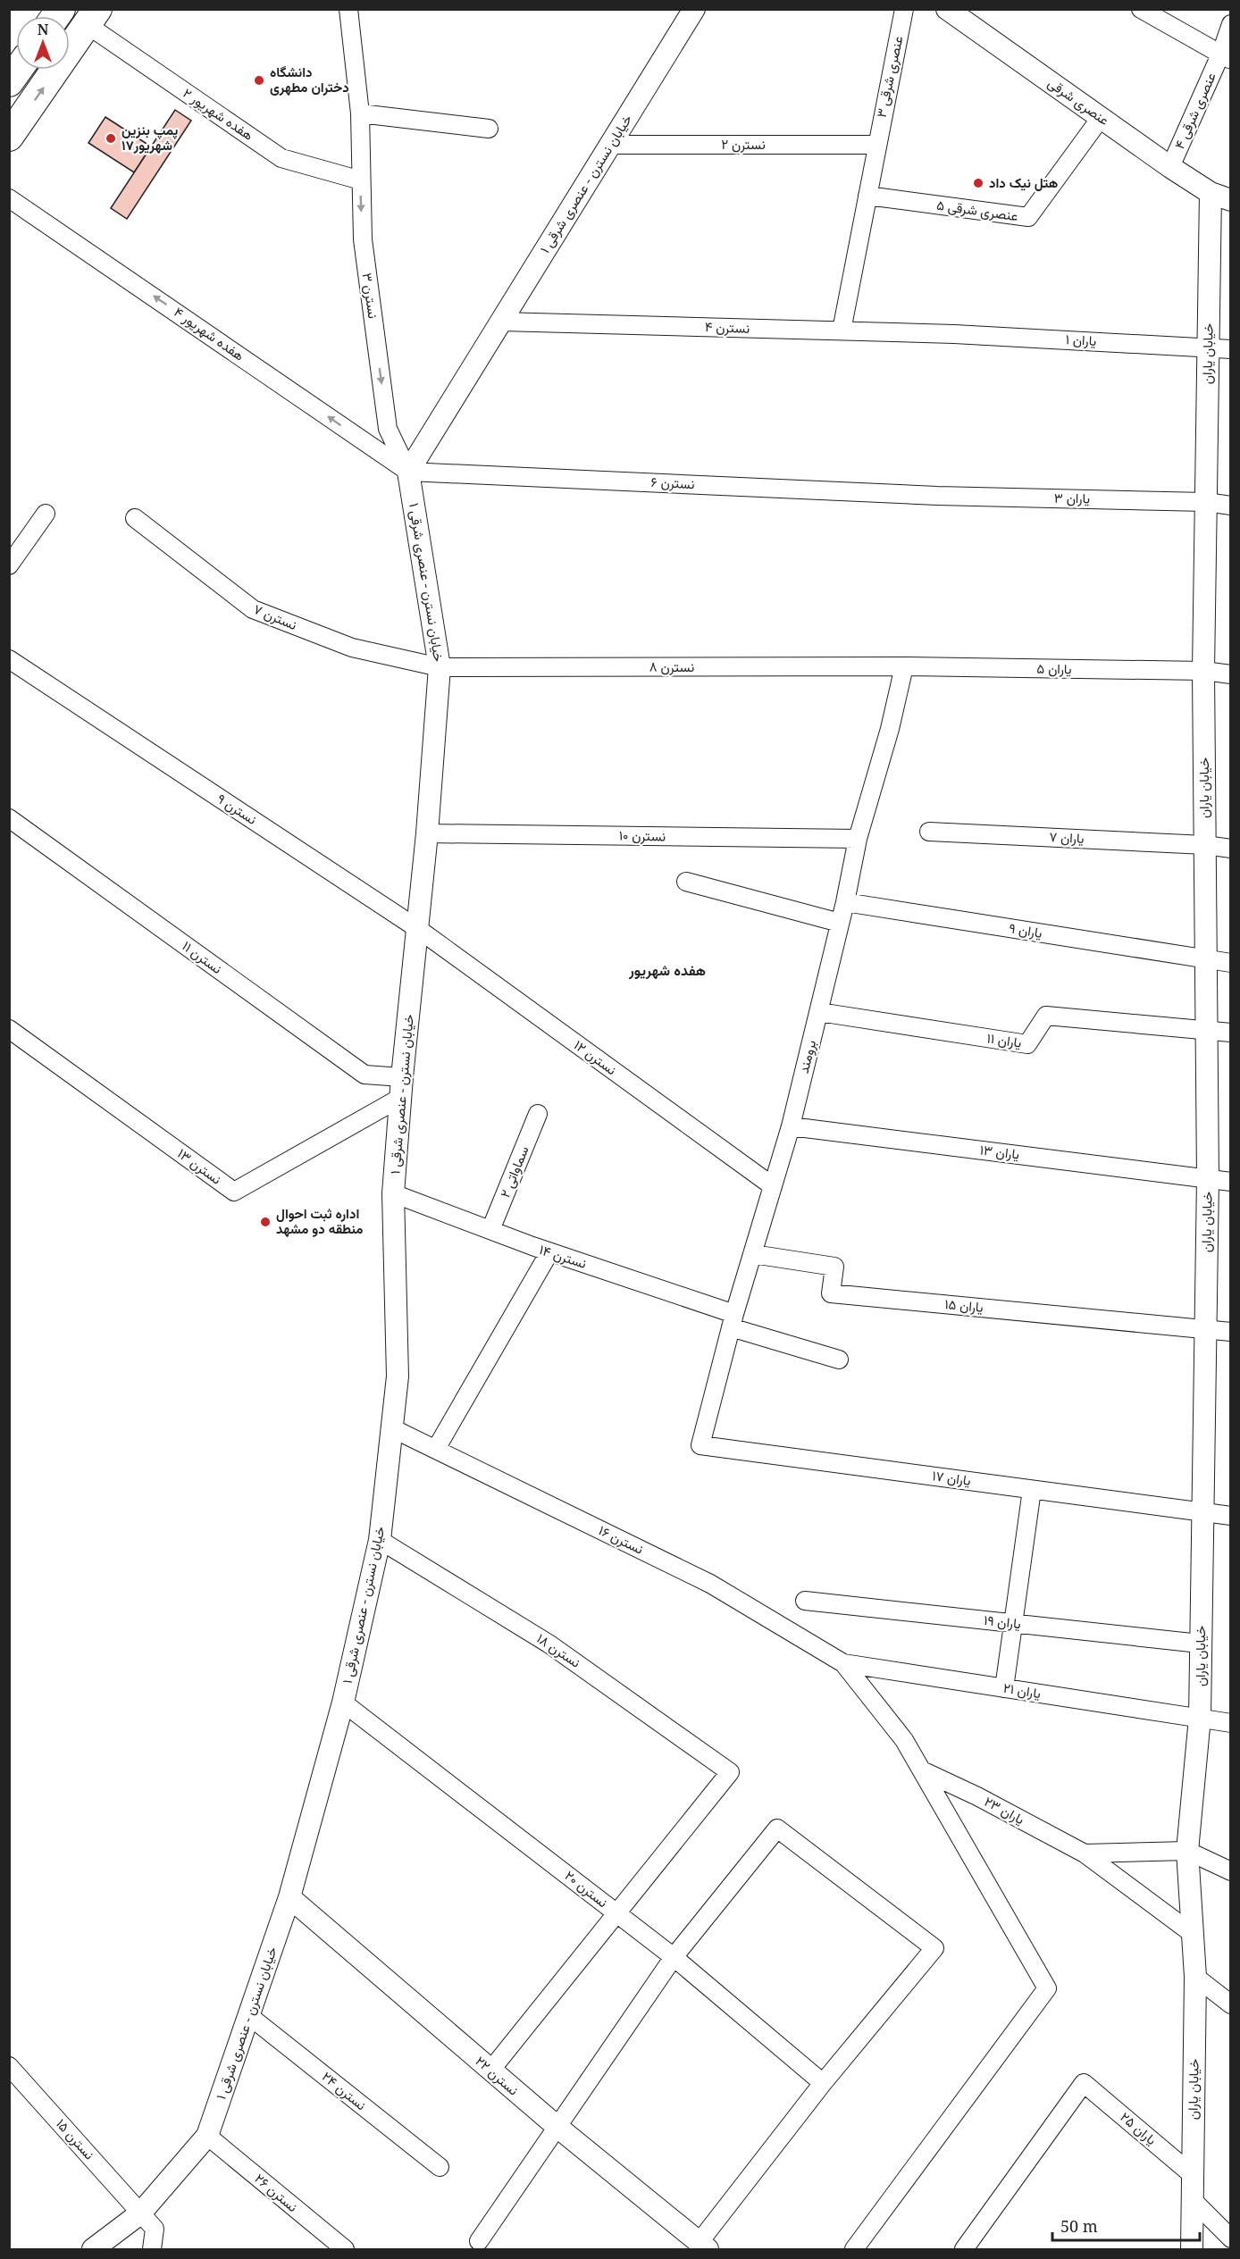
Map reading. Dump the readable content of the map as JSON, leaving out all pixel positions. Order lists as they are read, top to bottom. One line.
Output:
{"streets":{"street":["عنصری شرقی ۳","عنصری شرقی","عنصری شرقی ۴","هفده شهریور ۲","نسترن ۲","خیابان نسترن - عنصری شرقی ۱","عنصری شرقی ۵","نسترن ۳","نسترن ۴","هفده شهریور ۴","یاران ۱","خیابان یاران","نسترن ۶","یاران ۳","نسترن ۷","نسترن ۸","یاران ۵","نسترن ۹","نسترن ۱۰","یاران ۷","یاران ۹","نسترن ۱۱","یاران ۱۱","برومند","نسترن ۱۲","یاران ۱۳","نسترن ۱۳","سماواتی ۲","نسترن ۱۴","یاران ۱۵","یاران ۱۷","نسترن ۱۶","یاران ۱۹","نسترن ۱۸","یاران ۲۱","یاران ۲۳","نسترن ۲۰","نسترن ۲۲","نسترن ۲۴","یاران ۲۵","نسترن ۱۵","نسترن ۲۶"]},"crossings":[["عنصری شرقی ۳","نسترن ۲"],["عنصری شرقی ۳","عنصری شرقی ۵"],["عنصری شرقی ۳","نسترن ۴"],["عنصری شرقی","عنصری شرقی ۴"],["عنصری شرقی","عنصری شرقی ۵"],["عنصری شرقی","خیابان یاران"],["هفده شهریور ۲","نسترن ۳"],["نسترن ۲","خیابان نسترن - عنصری شرقی ۱"],["خیابان نسترن - عنصری شرقی ۱","نسترن ۳"],["خیابان نسترن - عنصری شرقی ۱","نسترن ۴"],["خیابان نسترن - عنصری شرقی ۱","هفده شهریور ۴"],["خیابان نسترن - عنصری شرقی ۱","نسترن ۶"],["خیابان نسترن - عنصری شرقی ۱","نسترن ۷"],["خیابان نسترن - عنصری شرقی ۱","نسترن ۸"],["خیابان نسترن - عنصری شرقی ۱","نسترن ۹"],["خیابان نسترن - عنصری شرقی ۱","نسترن ۱۰"],["خیابان نسترن - عنصری شرقی ۱","نسترن ۱۱"],["خیابان نسترن - عنصری شرقی ۱","نسترن ۱۲"],["خیابان نسترن - عنصری شرقی ۱","نسترن ۱۳"],["خیابان نسترن - عنصری شرقی ۱","نسترن ۱۴"],["خیابان نسترن - عنصری شرقی ۱","نسترن ۱۶"],["خیابان نسترن - عنصری شرقی ۱","نسترن ۱۸"],["خیابان نسترن - عنصری شرقی ۱","نسترن ۲۰"],["خیابان نسترن - عنصری شرقی ۱","نسترن ۲۲"],["خیابان نسترن - عنصری شرقی ۱","نسترن ۲۴"],["خیابان نسترن - عنصری شرقی ۱","نسترن ۱۵"],["خیابان نسترن - عنصری شرقی ۱","نسترن ۲۶"],["نسترن ۳","هفده شهریور ۴"],["نسترن ۳","نسترن ۶"],["نسترن ۴","یاران ۱"],["هفده شهریور ۴","نسترن ۶"],["یاران ۱","خیابان یاران"],["خیابان یاران","یاران ۳"],["خیابان یاران","یاران ۵"],["خیابان یاران","یاران ۷"],["خیابان یاران","یاران ۹"],["خیابان یاران","یاران ۱۱"],["خیابان یاران","یاران ۱۳"],["خیابان یاران","یاران ۱۵"],["خیابان یاران","یاران ۱۷"],["خیابان یاران","یاران ۱۹"],["خیابان یاران","یاران ۲۱"],["خیابان یاران","یاران ۲۳"],["خیابان یاران","یاران ۲۵"],["نسترن ۶","یاران ۳"],["نسترن ۷","نسترن ۸"],["نسترن ۸","یاران ۵"],["نسترن ۸","برومند"],["یاران ۵","برومند"],["نسترن ۹","نسترن ۱۲"],["نسترن ۱۰","برومند"],["یاران ۹","برومند"],["نسترن ۱۱","نسترن ۱۳"],["یاران ۱۱","برومند"],["برومند","نسترن ۱۲"],["برومند","یاران ۱۳"],["برومند","نسترن ۱۴"],["برومند","یاران ۱۵"],["برومند","یاران ۱۷"],["سماواتی ۲","نسترن ۱۴"],["نسترن ۱۶","یاران ۲۱"],["نسترن ۱۸","نسترن ۲۰"]],"one_way":["نسترن ۳","هفده شهریور ۴"],"districts":["هفده شهریور"],"places":["دانشگاه دختران مطهری","پمپ بنزین ۱۷شهریور","هتل نیک داد","اداره ثبت احوال منطقه دو مشهد"],"scale_bar":"50 m","north":"top"}
